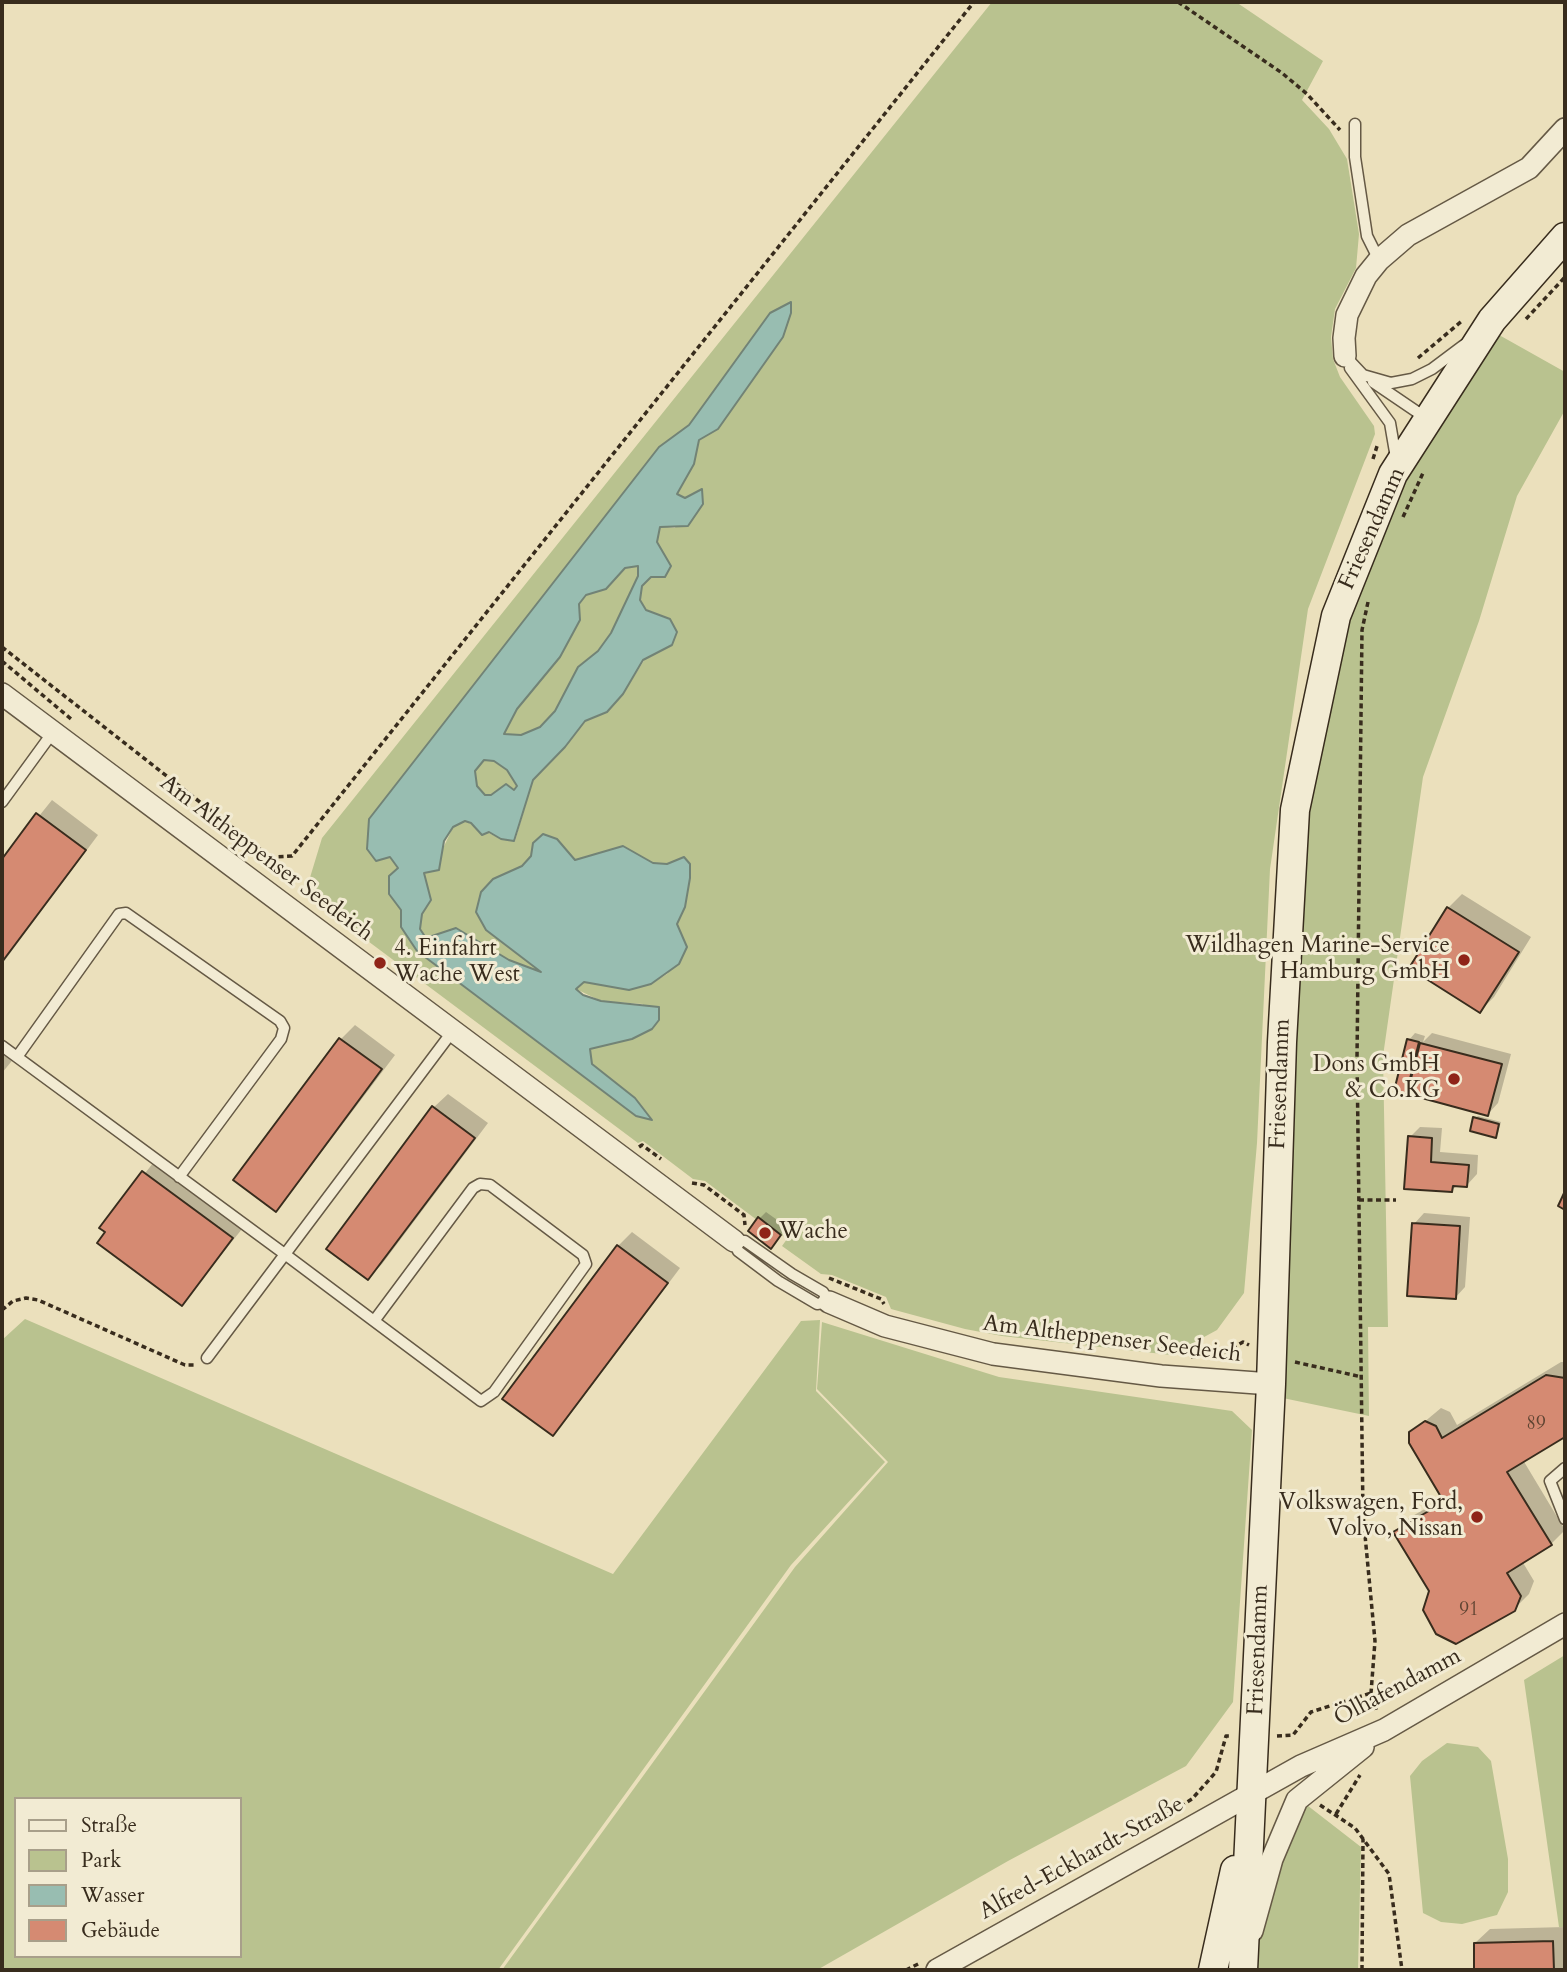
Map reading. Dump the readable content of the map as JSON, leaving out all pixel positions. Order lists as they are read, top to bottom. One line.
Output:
{"streets":{"main road":["Friesendamm"],"street":["Am Altheppenser Seedeich","Ölhafendamm","Alfred-Eckhardt-Straße"]},"crossings":[["Friesendamm","Am Altheppenser Seedeich"],["Friesendamm","Ölhafendamm"],["Friesendamm","Alfred-Eckhardt-Straße"],["Ölhafendamm","Alfred-Eckhardt-Straße"]],"places":["Wildhagen Marine-Service Hamburg GmbH","4. Einfahrt Wache West","Dons GmbH & Co.KG","Wache","Volkswagen, Ford, Volvo, Nissan"],"house_numbers":["89","91"],"legend":["Straße","Park","Wasser","Gebäude"]}
